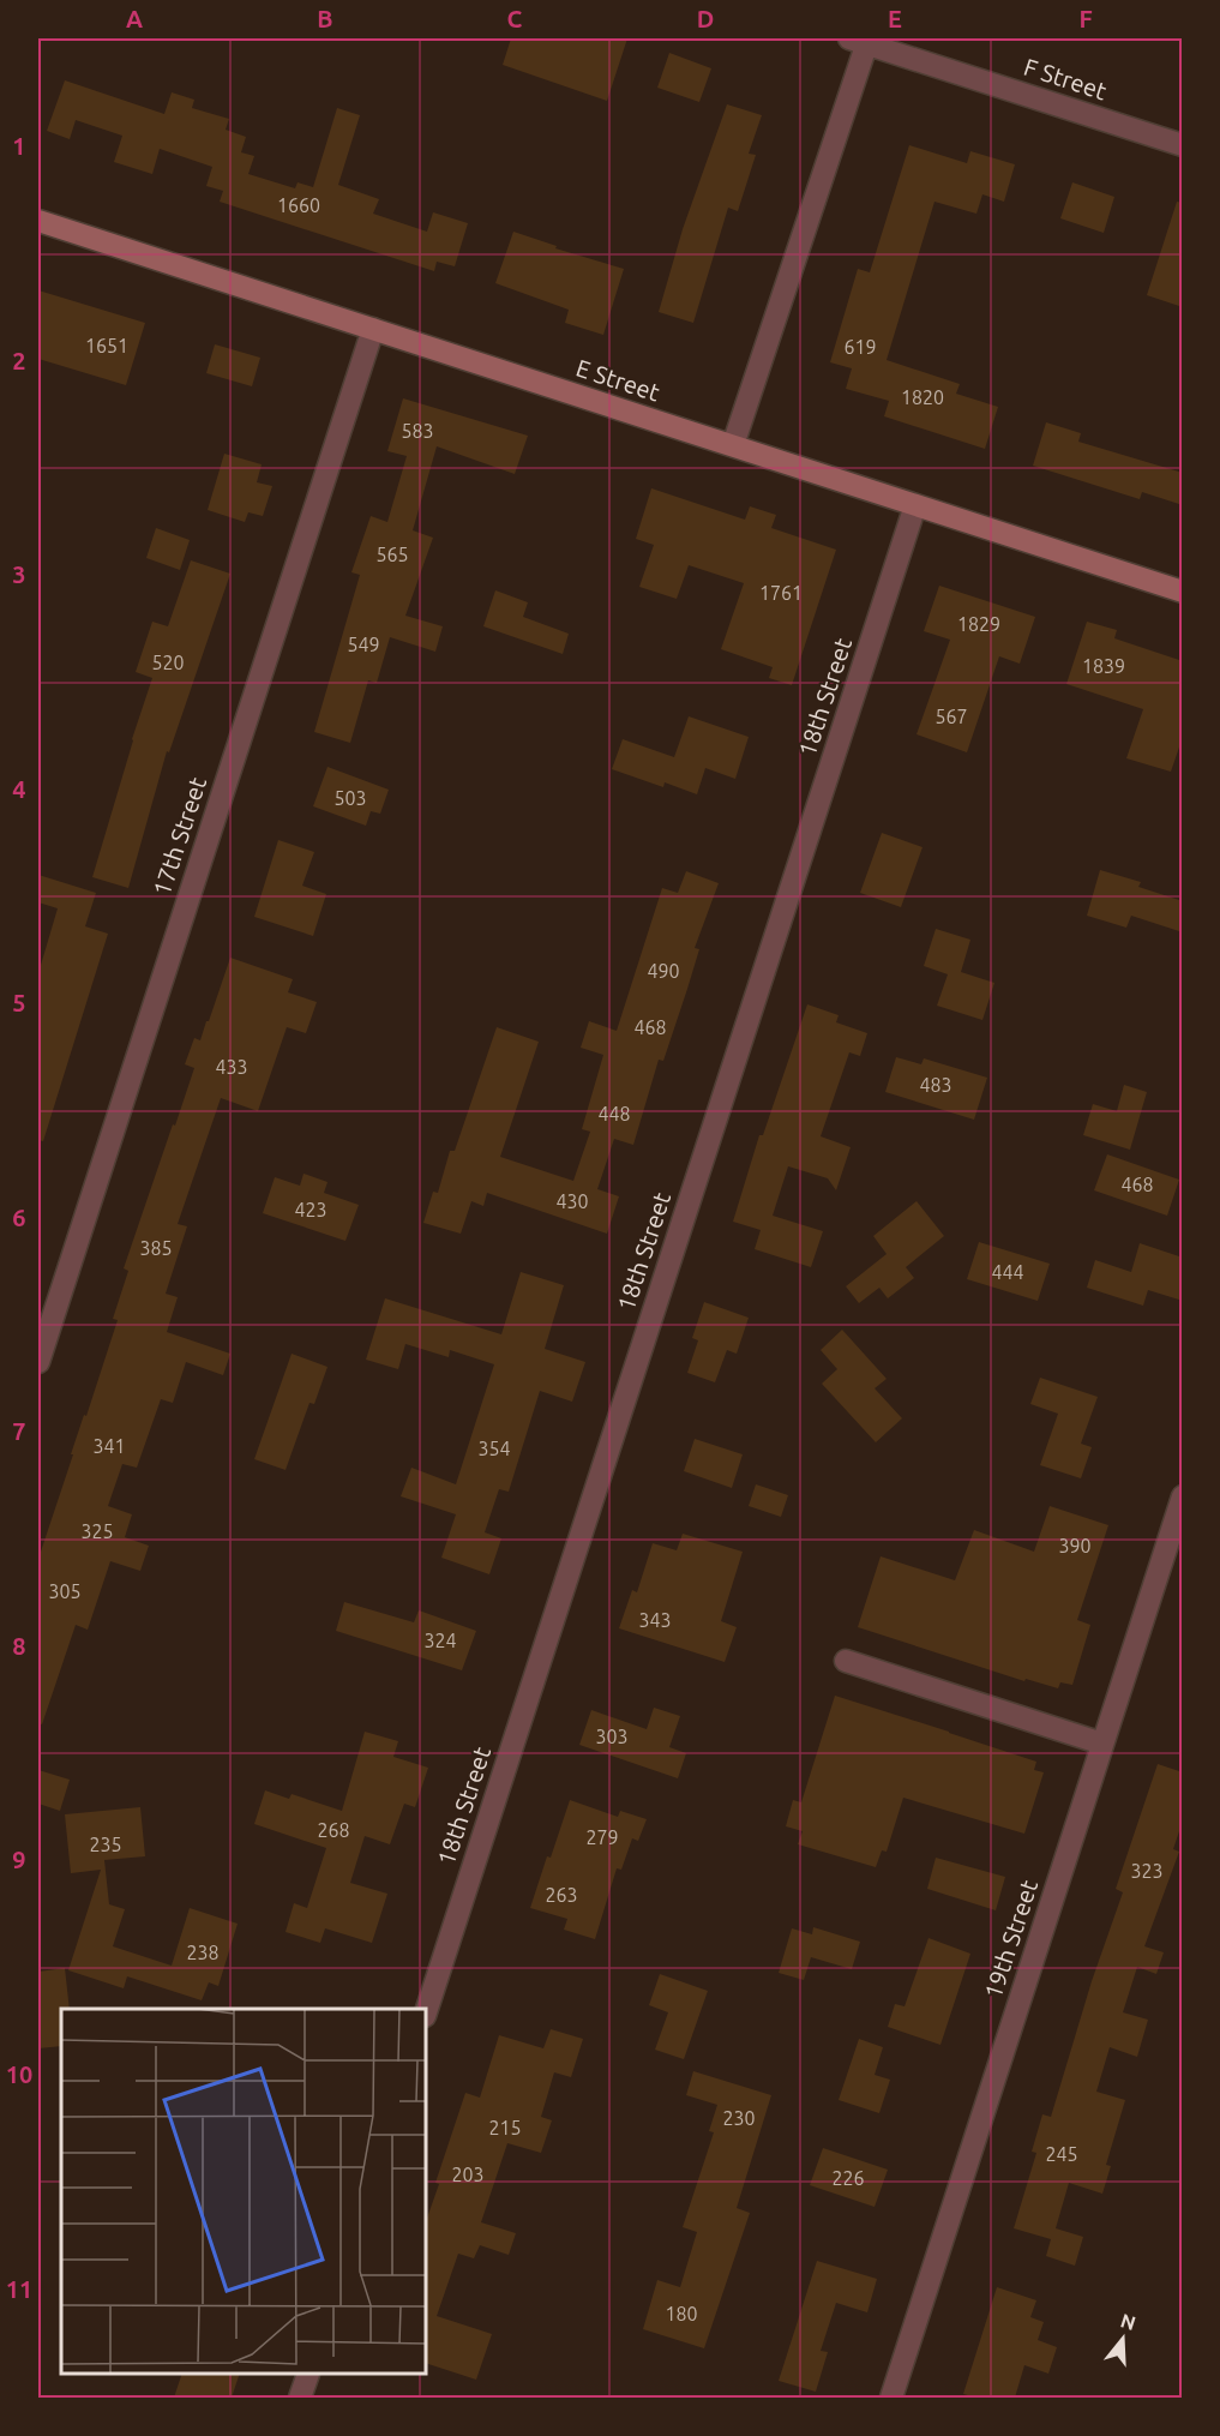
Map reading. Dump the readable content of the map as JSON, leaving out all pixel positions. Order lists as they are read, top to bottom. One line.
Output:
{"streets":{"street":["F Street","E Street","18th Street","17th Street","19th Street"]},"crossings":[["E Street","18th Street"],["E Street","17th Street"]],"house_numbers":["1660","1651","619","1820","583","565","1761","1829","549","520","1839","567","503","490","468","433","483","448","468","430","423","385","444","341","354","325","390","305","343","324","303","268","279","235","323","263","238","230","215","245","203","226","180"],"north":"top","grid":{"columns":["A","B","C","D","E","F"],"rows":["1","2","3","4","5","6","7","8","9","10","11"]}}
